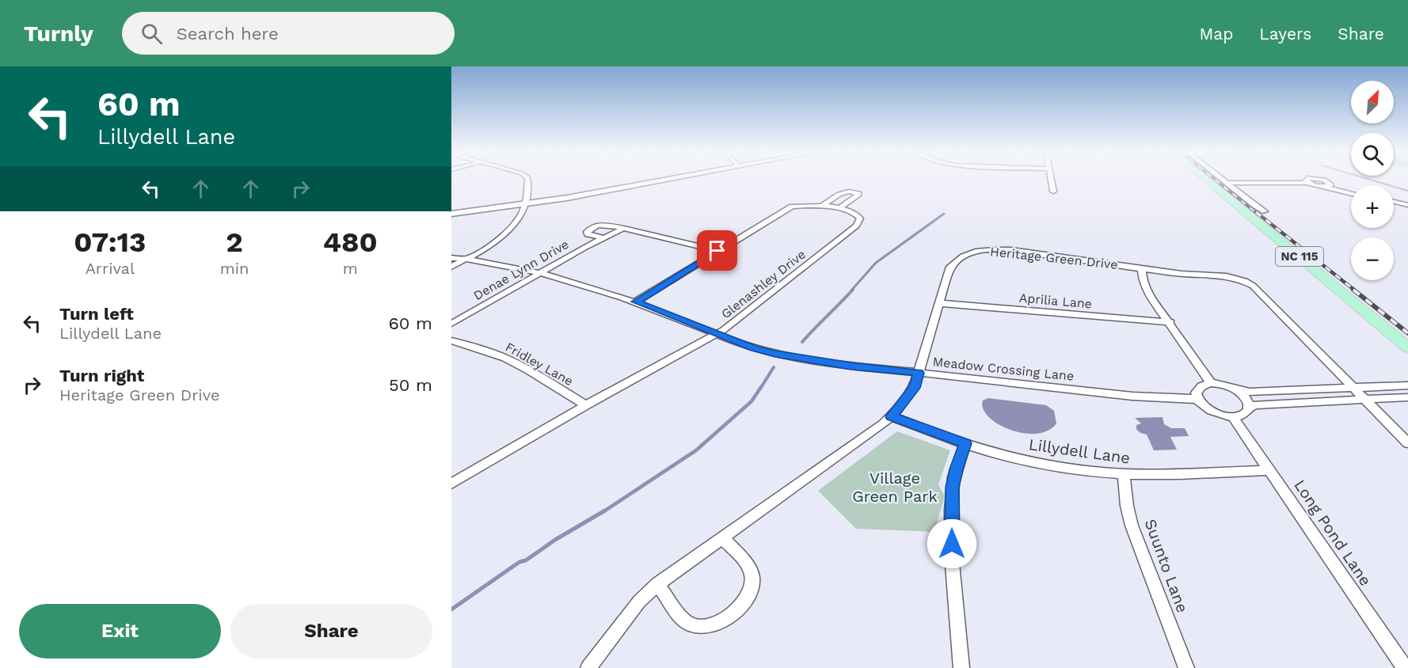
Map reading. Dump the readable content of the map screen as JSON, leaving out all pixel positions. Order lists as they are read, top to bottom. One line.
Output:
{"streets":{"main road":["NC 115"],"street":["Heritage Green Drive","Denae Lynn Drive","Glenashley Drive","Aprilia Lane","Fridley Lane","Meadow Crossing Lane","Lillydell Lane","Long Pond Lane","Suunto Lane"]},"crossings":[["Heritage Green Drive","Aprilia Lane"],["Heritage Green Drive","Meadow Crossing Lane"],["Heritage Green Drive","Lillydell Lane"],["Denae Lynn Drive","Meadow Crossing Lane"],["Glenashley Drive","Fridley Lane"],["Glenashley Drive","Meadow Crossing Lane"],["Lillydell Lane","Long Pond Lane"],["Lillydell Lane","Suunto Lane"]],"parks":["Village Green Park"],"north":"top right","page":{"header":"Turnly","search":"Search here","nav":["Map","Layers","Share"],"turn":["60 m","Lillydell Lane"],"map_buttons":["+","−"],"eta":["07:13","Arrival","2","min","480","m"],"list":[{"name":"Turn left","note":"Lillydell Lane","value":"60 m"},{"name":"Turn right","note":"Heritage Green Drive","value":"50 m"}],"buttons":["Exit","Share"]}}
